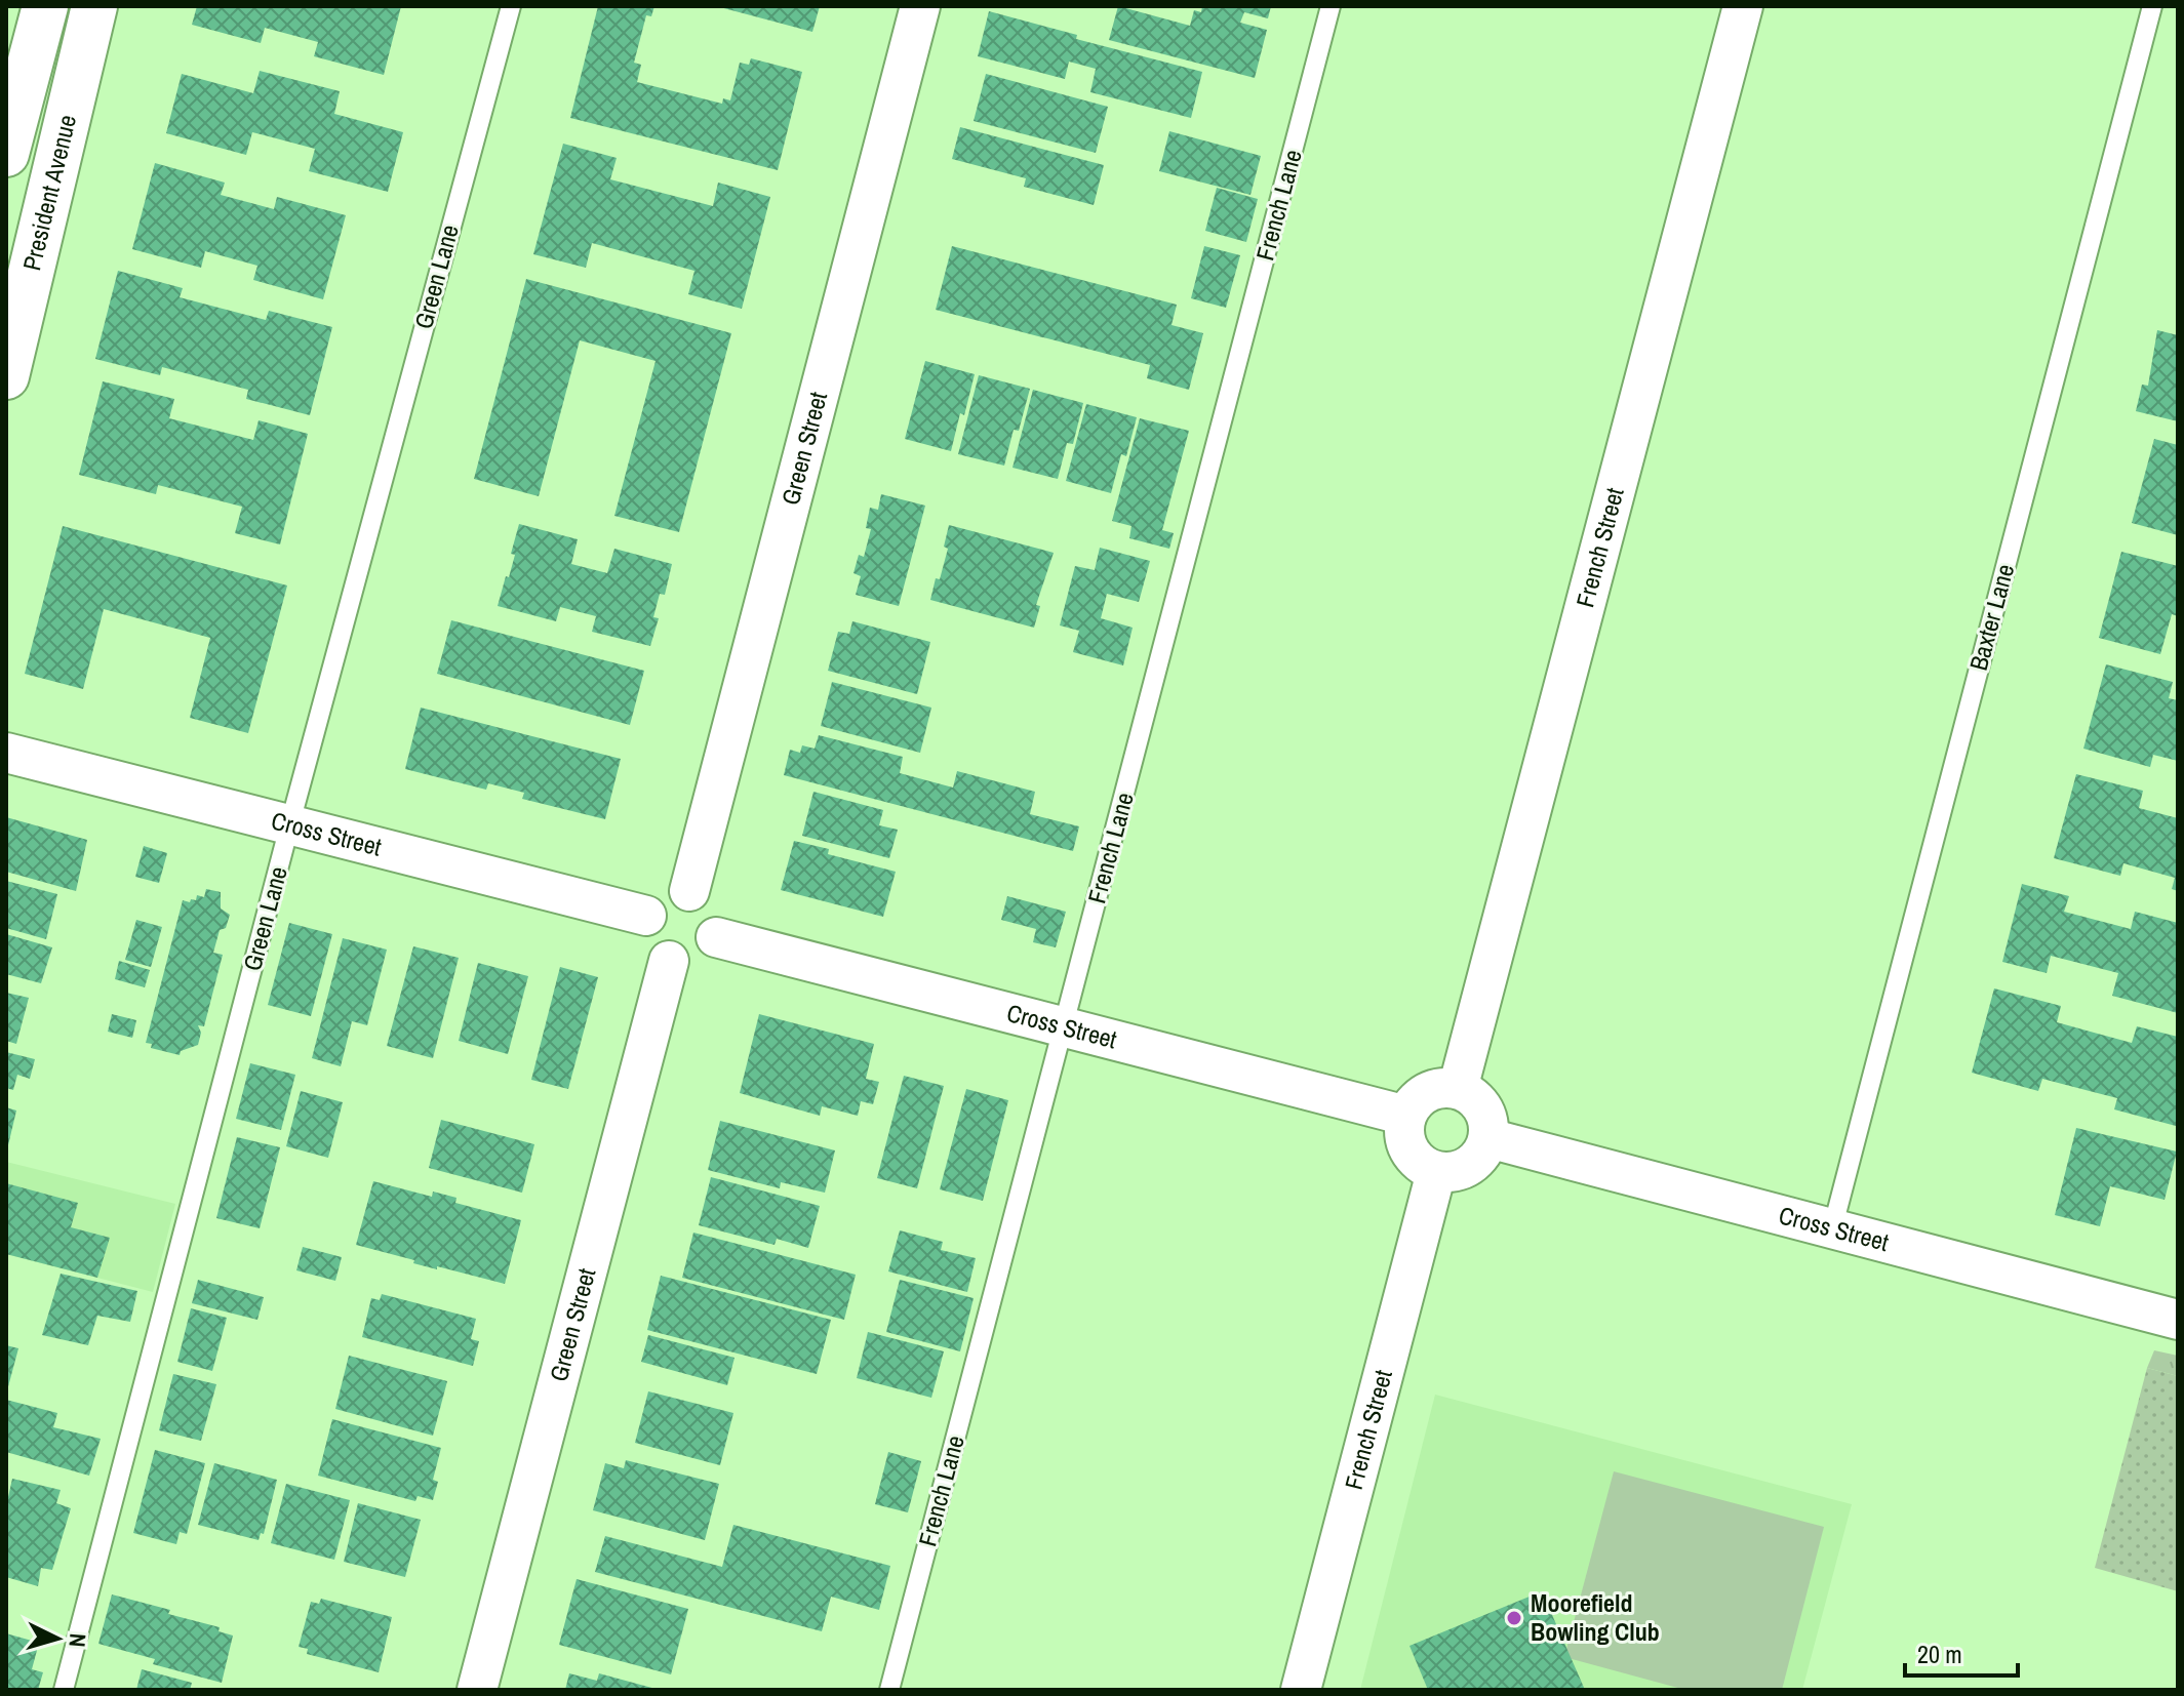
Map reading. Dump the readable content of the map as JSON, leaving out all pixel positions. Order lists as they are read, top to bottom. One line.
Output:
{"streets":{"highway":["President Avenue"],"street":["Green Street","French Street","Cross Street"],"lane":["French Lane","Green Lane","Baxter Lane"]},"crossings":[["French Lane","Cross Street"],["Green Lane","Cross Street"],["Green Street","Cross Street"],["French Street","Cross Street"],["Baxter Lane","Cross Street"]],"places":["Moorefield Bowling Club"],"scale_bar":"20 m","north":"right"}
